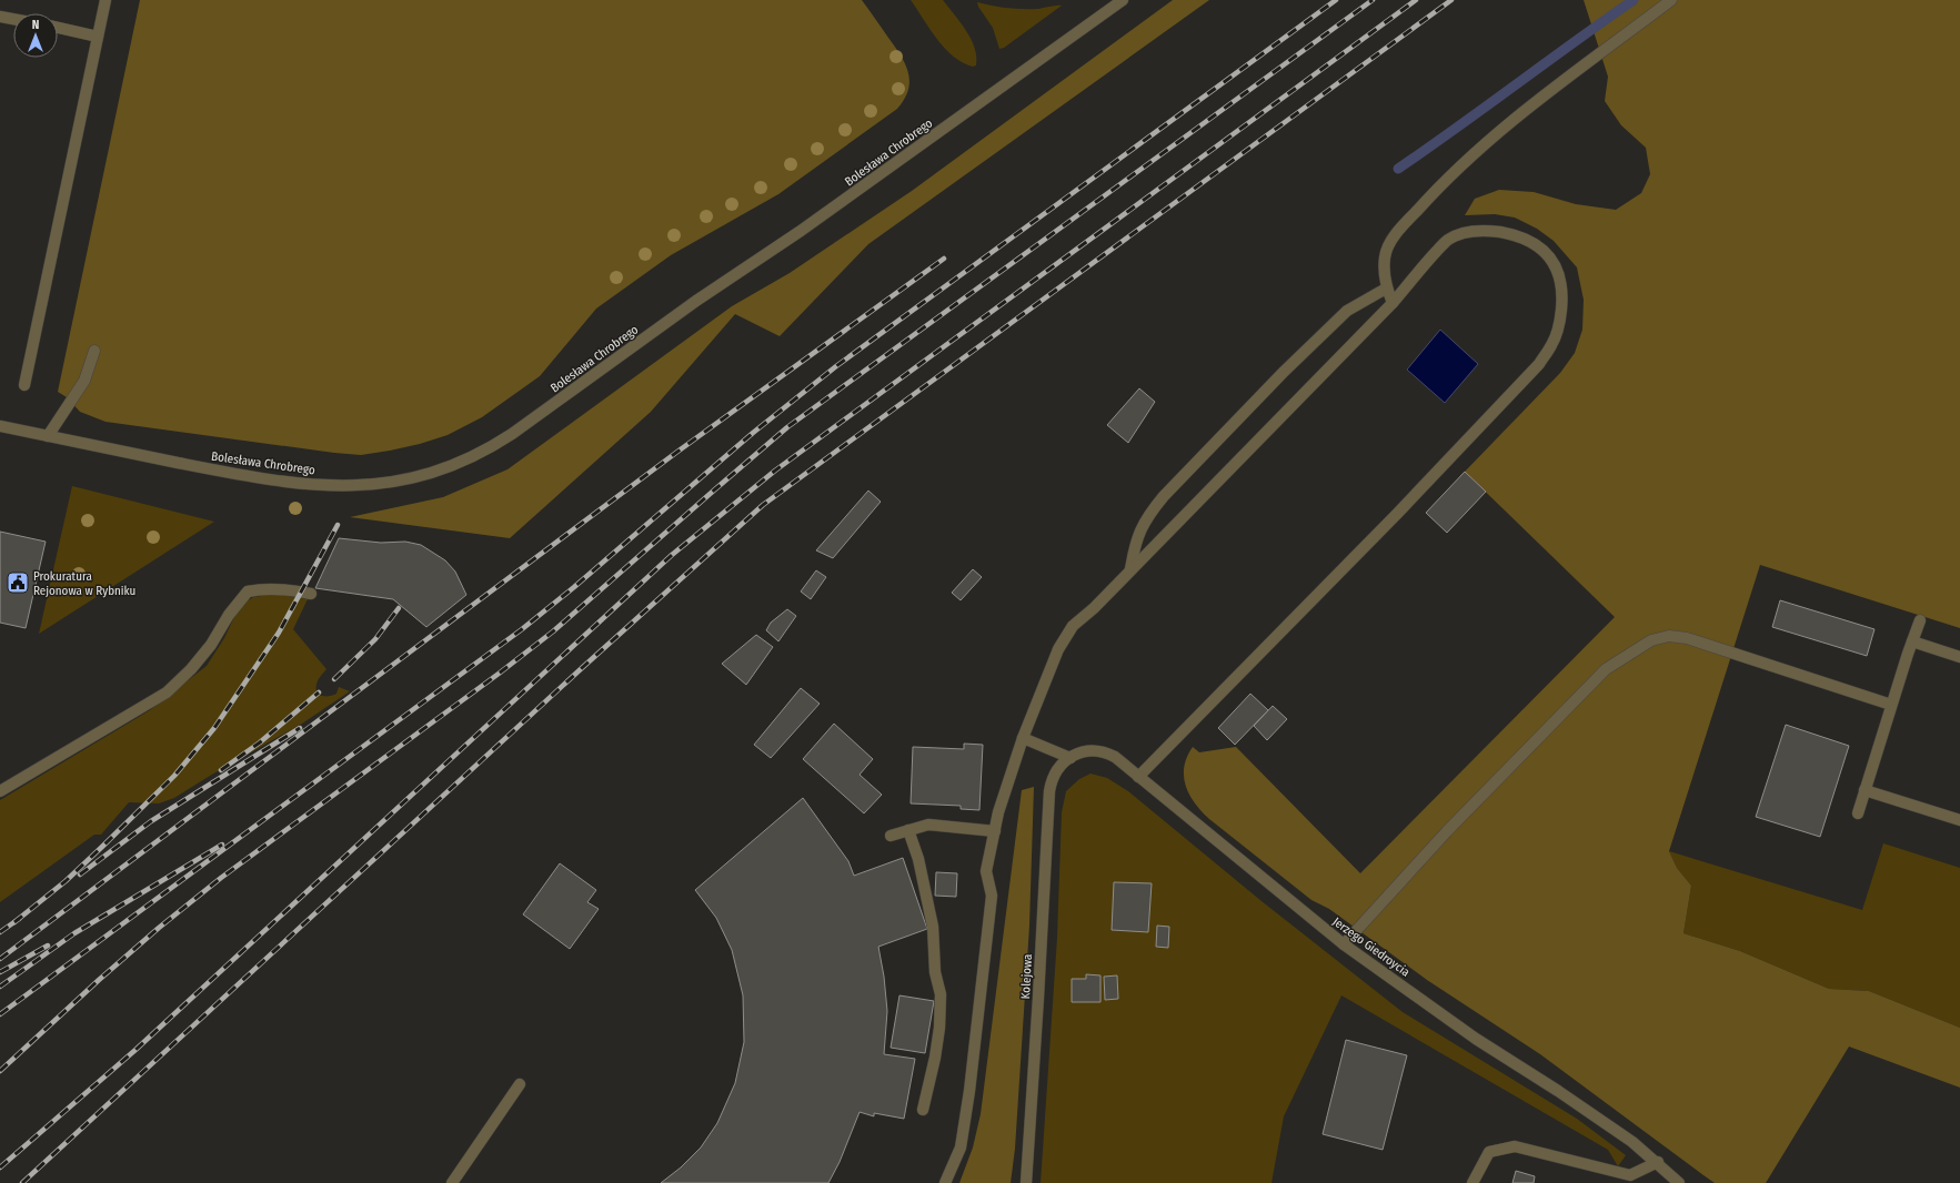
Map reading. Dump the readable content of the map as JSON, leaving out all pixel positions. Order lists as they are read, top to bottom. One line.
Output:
{"streets":{"street":["Bolesława Chrobrego","Jerzego Giedroycia","Kolejowa"]},"crossings":[["Jerzego Giedroycia","Kolejowa"]],"places":{"public building":["Prokuratura Rejonowa w Rybniku"]},"north":"top"}
